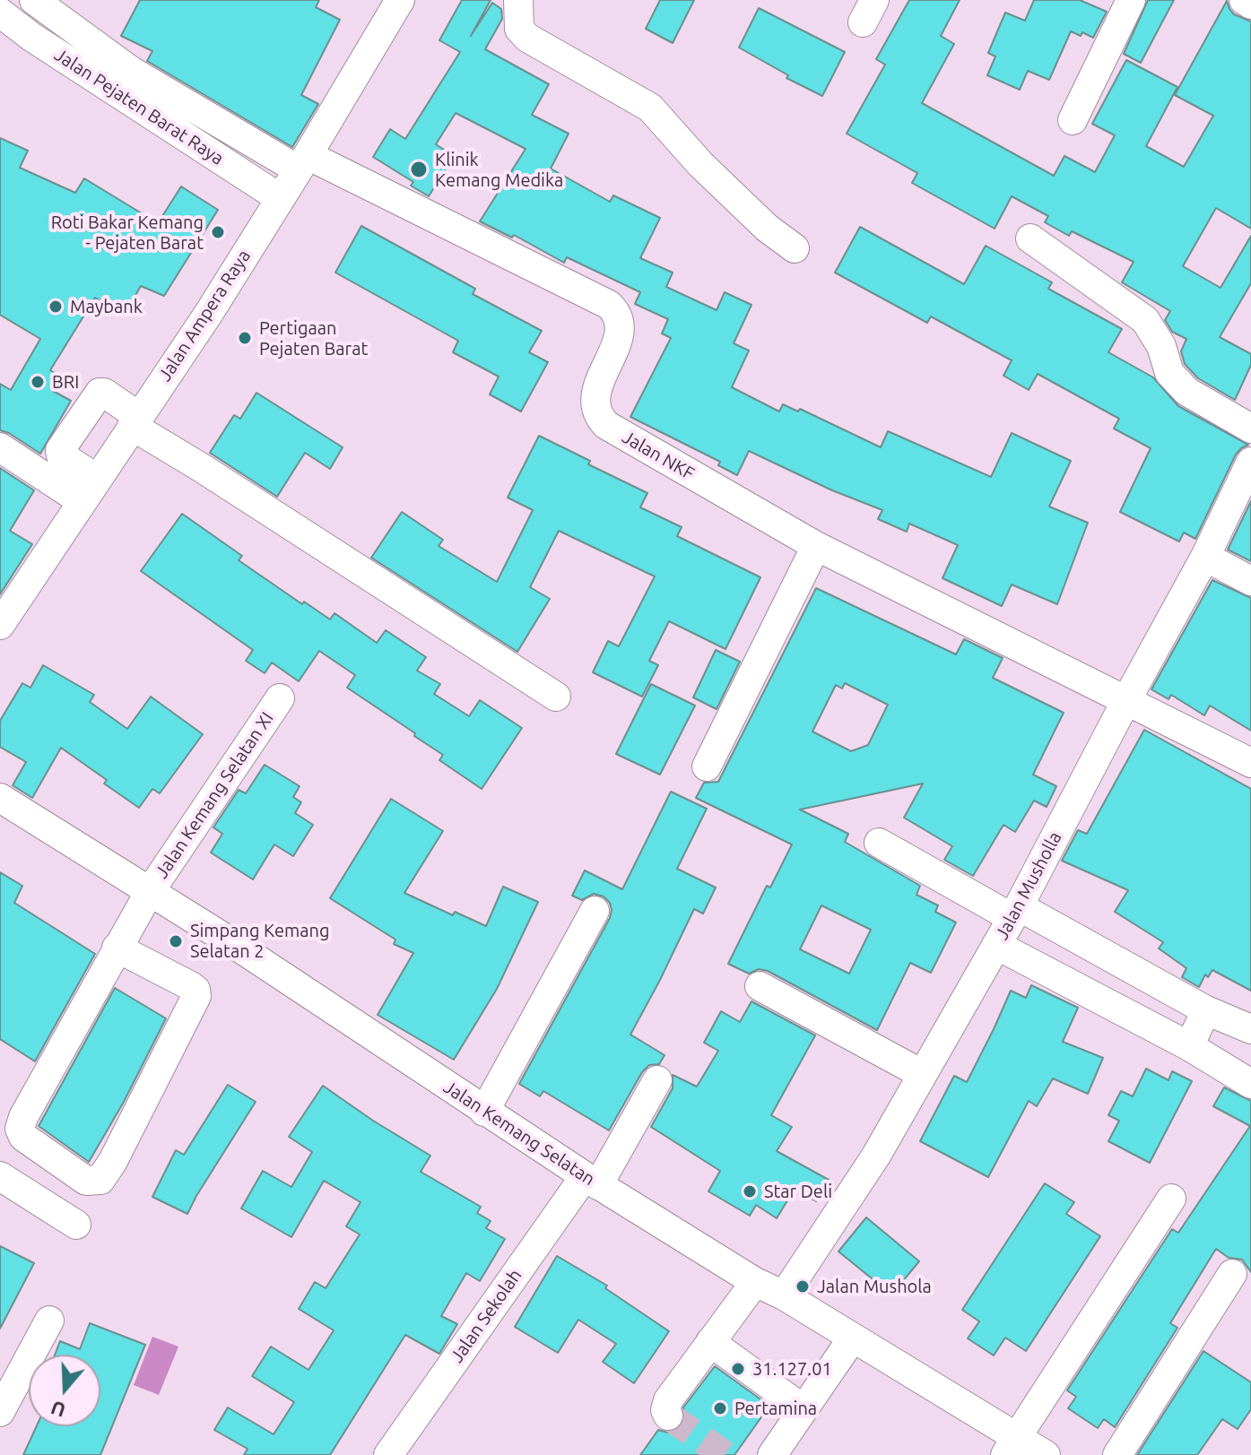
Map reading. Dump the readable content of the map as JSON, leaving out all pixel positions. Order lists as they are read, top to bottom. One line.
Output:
{"streets":{"street":["Jalan Pejaten Barat Raya","Jalan Ampera Raya","Jalan NKF","Jalan Kemang Selatan XI","Jalan Musholla","Jalan Kemang Selatan","Jalan Sekolah"]},"crossings":[["Jalan Pejaten Barat Raya","Jalan Ampera Raya"],["Jalan Pejaten Barat Raya","Jalan NKF"],["Jalan Ampera Raya","Jalan NKF"],["Jalan NKF","Jalan Musholla"],["Jalan Kemang Selatan XI","Jalan Kemang Selatan"],["Jalan Musholla","Jalan Kemang Selatan"],["Jalan Kemang Selatan","Jalan Sekolah"]],"places":["Klinik Kemang Medika","Roti Bakar Kemang - Pejaten Barat","Maybank","Pertigaan Pejaten Barat","BRI","Simpang Kemang Selatan 2","Star Deli","Jalan Mushola","31.127.01","Pertamina"],"north":"bottom"}
